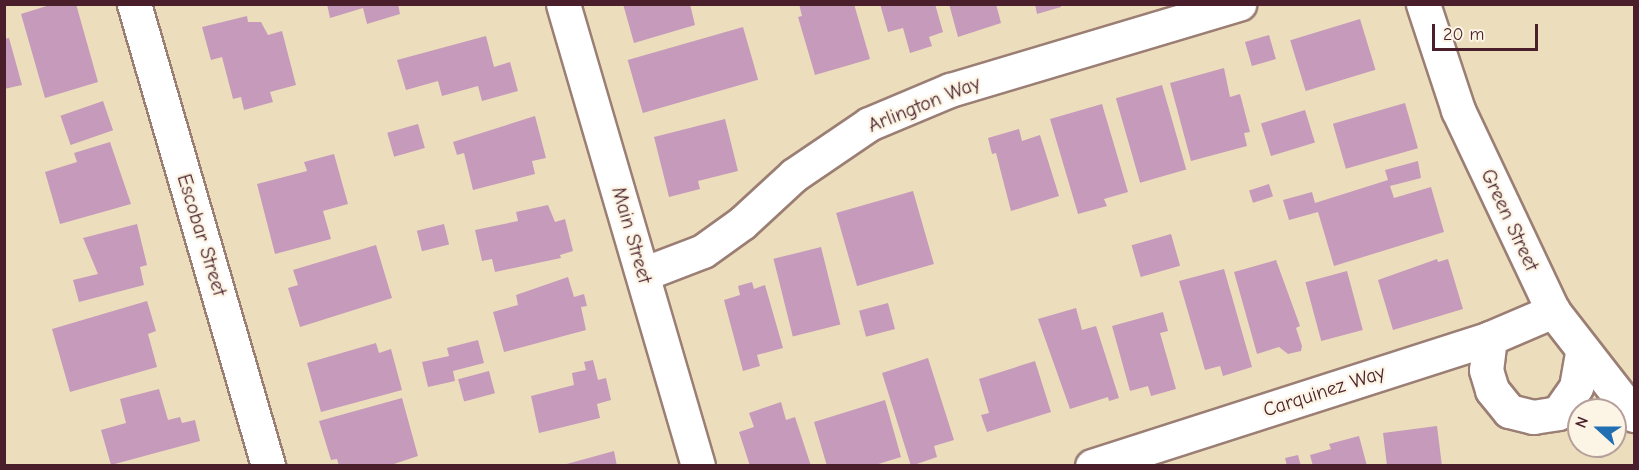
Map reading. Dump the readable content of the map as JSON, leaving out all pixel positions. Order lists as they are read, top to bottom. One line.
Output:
{"streets":{"street":["Arlington Way","Green Street","Escobar Street","Main Street","Carquinez Way"]},"crossings":[["Arlington Way","Main Street"],["Green Street","Carquinez Way"]],"scale_bar":"20 m","north":"left"}
